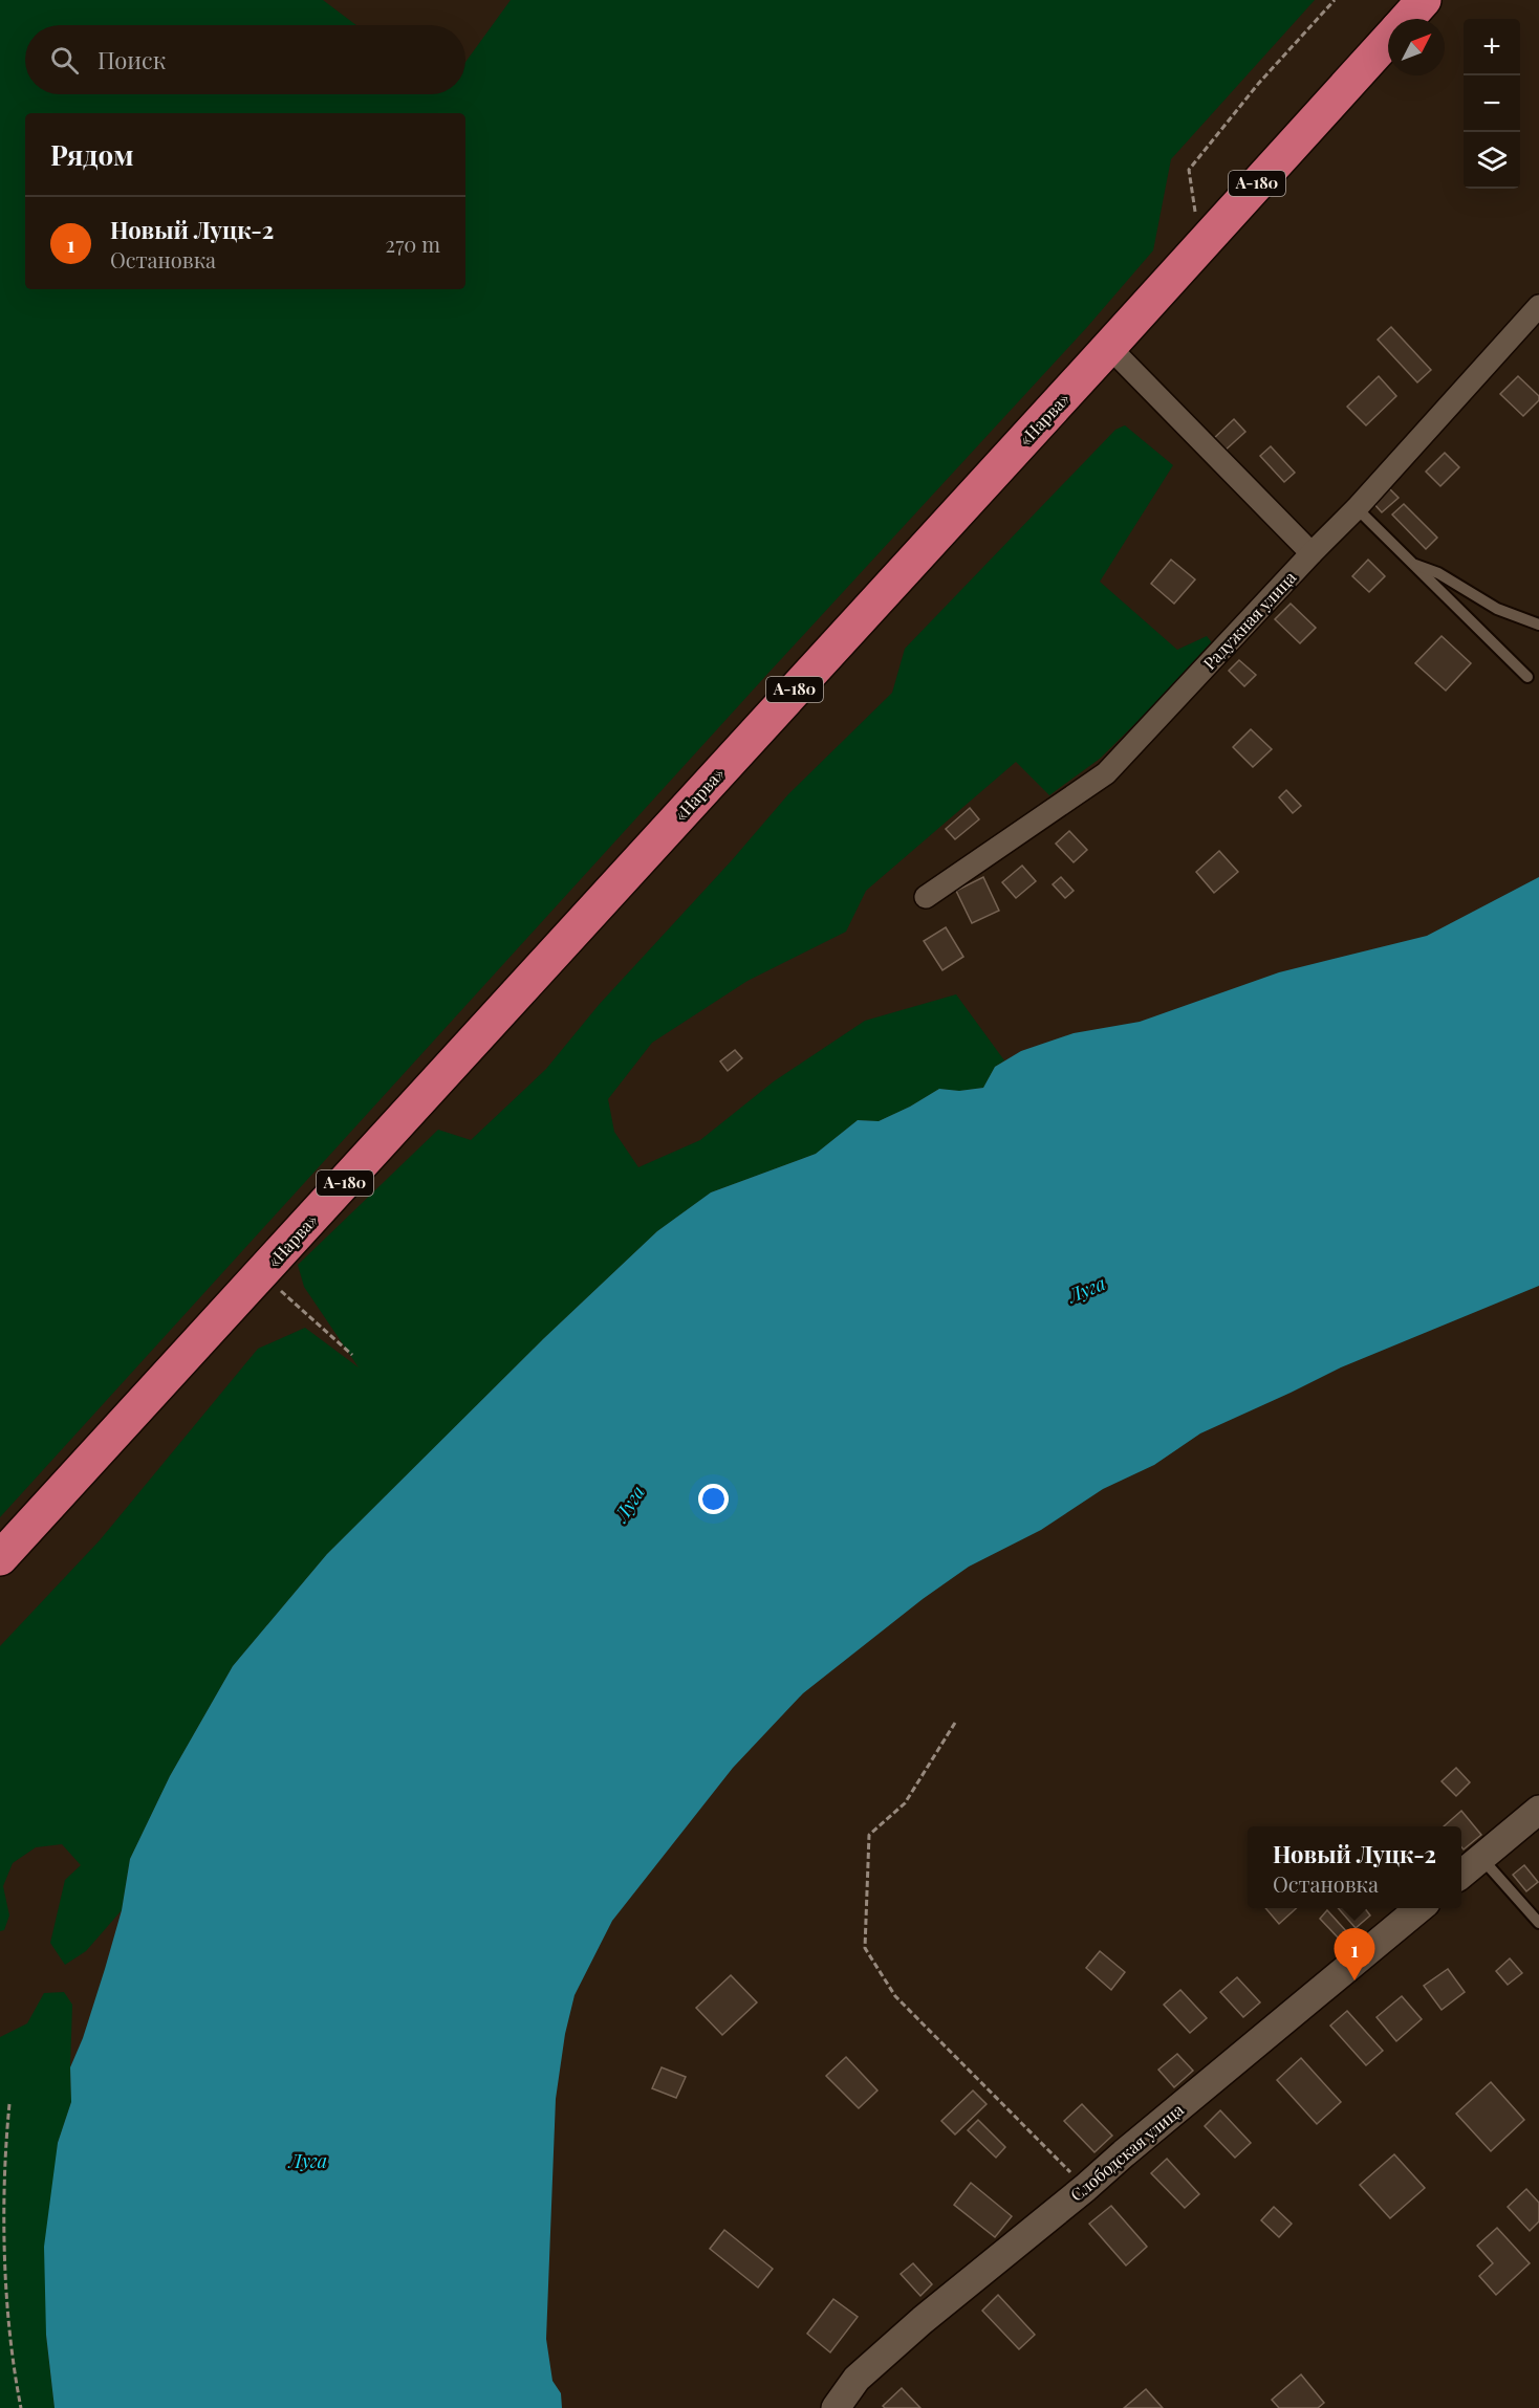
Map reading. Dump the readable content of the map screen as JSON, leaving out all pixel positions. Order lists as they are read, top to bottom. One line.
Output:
{"streets":{"highway":["А-180","«Нарва»"],"street":["Радужная улица","Слободская улица"]},"water":["Луга"],"north":"top right","page":{"map_buttons":["+","−"],"search":"Поиск","heading":"Рядом","list":[{"mark":"1","name":"Новый Луцк-2","note":"Остановка","value":"270 m"}],"popup":["Новый Луцк-2","Остановка"],"pins":"1"}}
